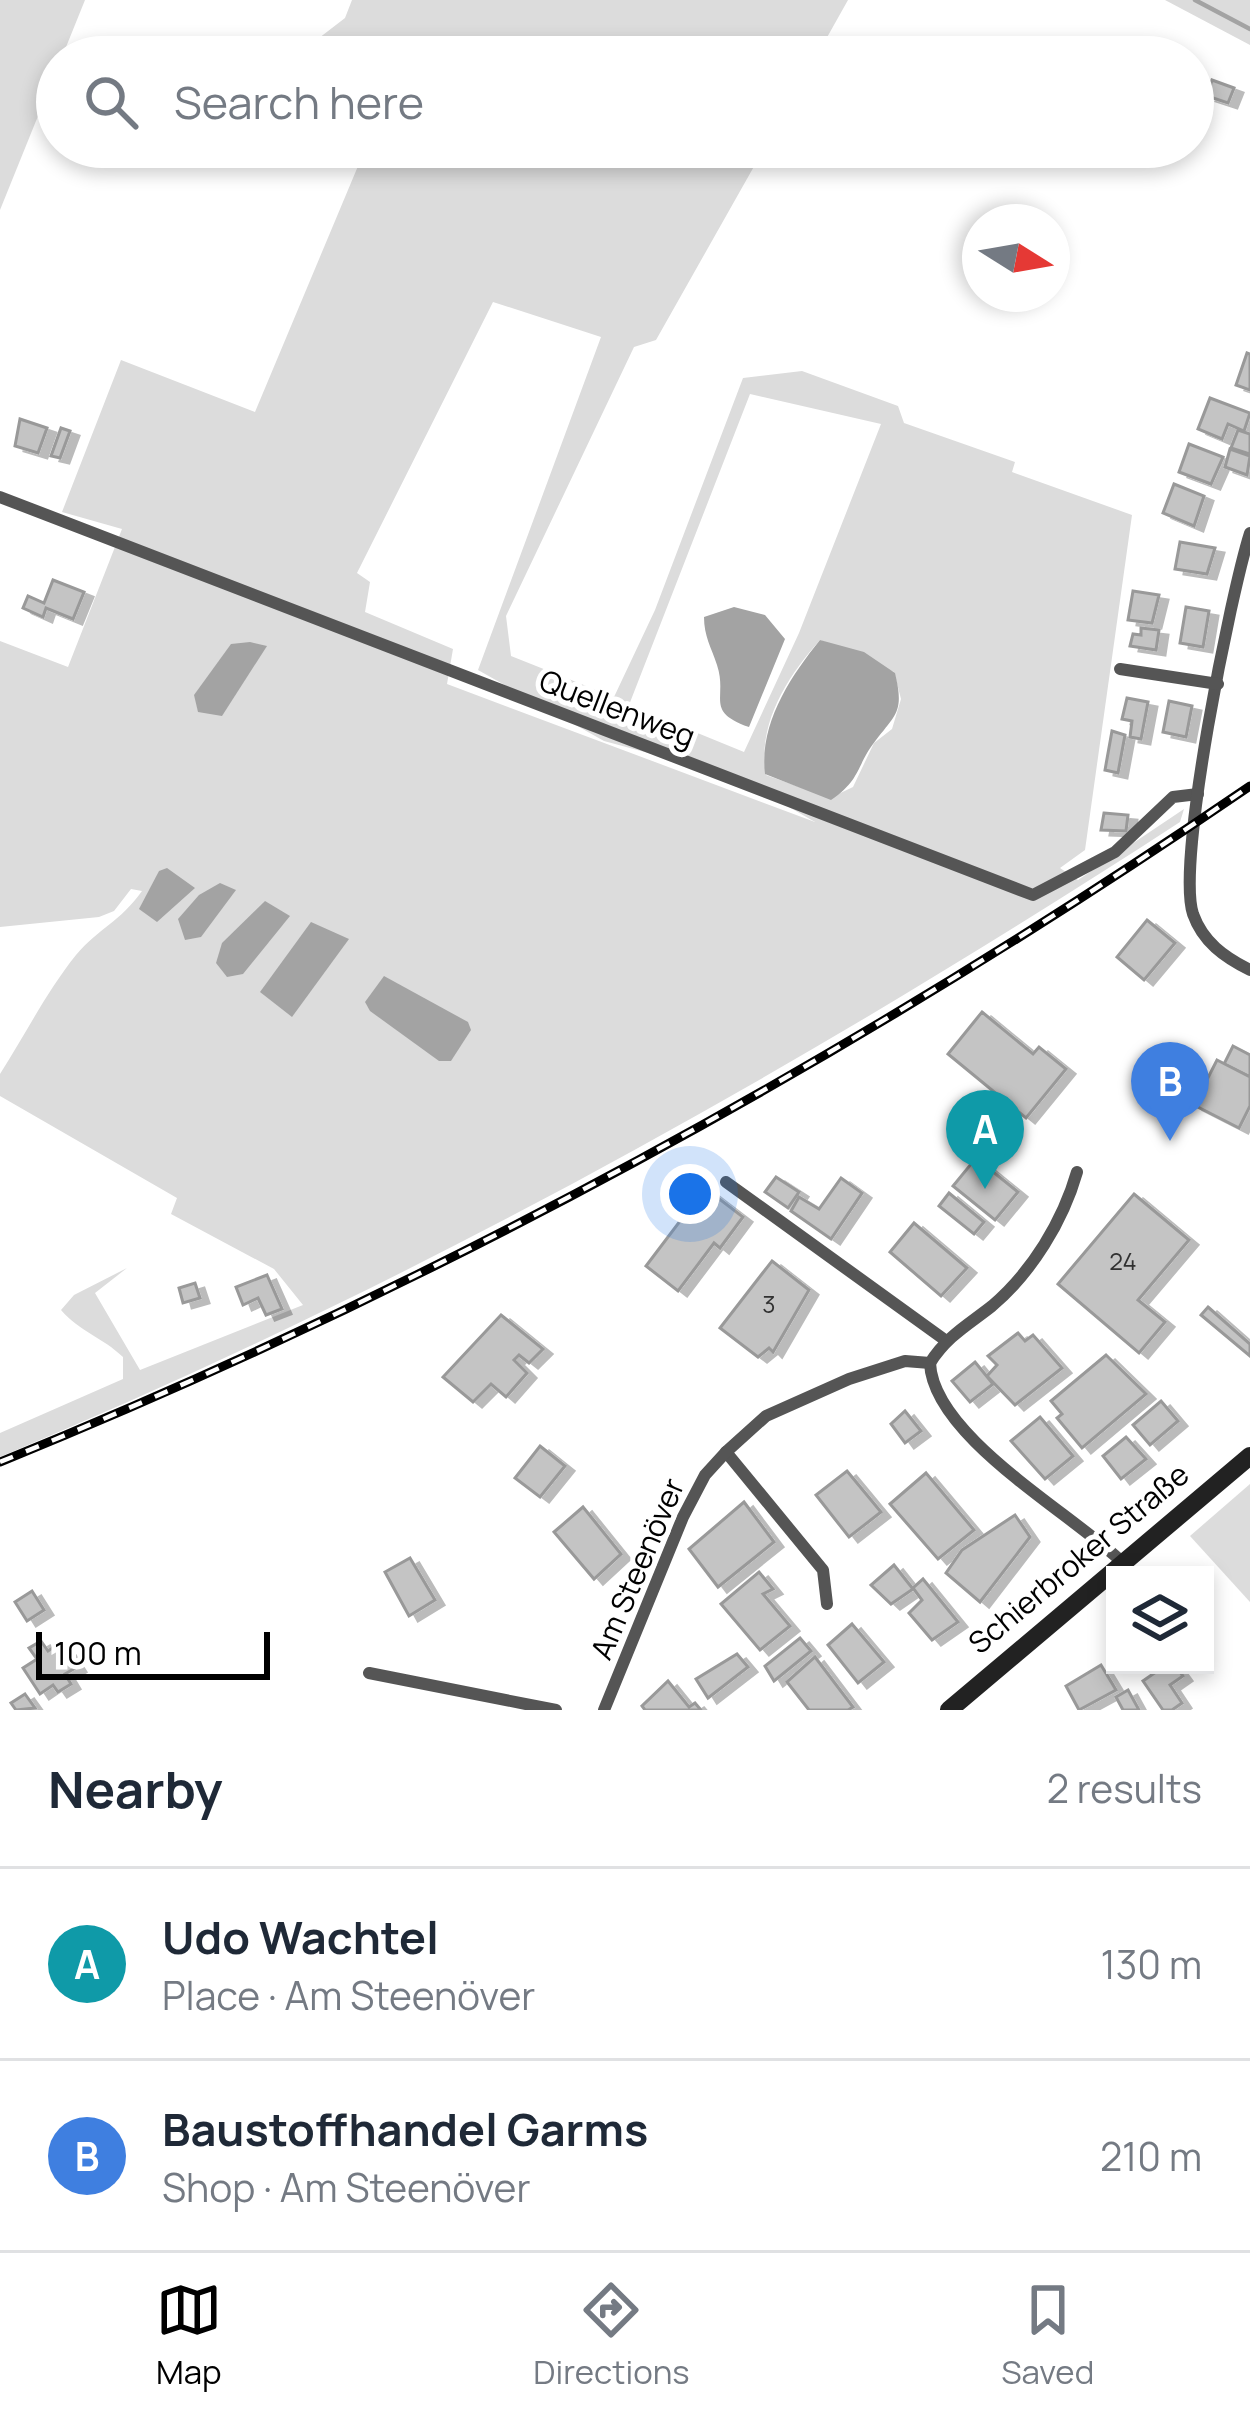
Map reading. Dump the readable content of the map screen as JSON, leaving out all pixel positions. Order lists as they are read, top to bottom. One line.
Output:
{"streets":{"main road":["Schierbroker Straße"],"street":["Quellenweg","Am Steenöver"]},"house_numbers":["24","3"],"scale_bar":"100 m","north":"right","page":{"search":"Search here","pins":["B","A"],"scale":"100 m","heading":["Nearby","2 results"],"list":[{"mark":"A","name":"Udo Wachtel","note":"Place · Am Steenöver","value":"130 m"},{"mark":"B","name":"Baustoffhandel Garms","note":"Shop · Am Steenöver","value":"210 m"}],"nav":["Map","Directions","Saved"]}}
